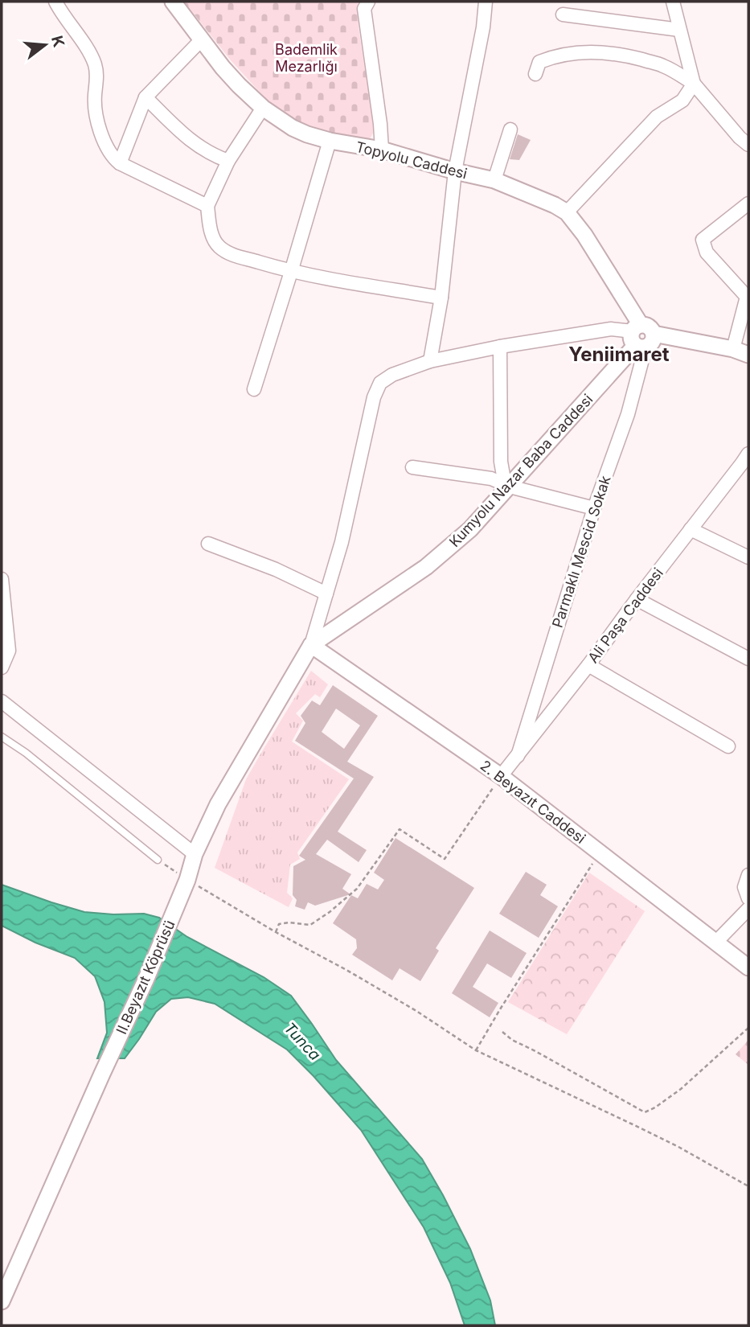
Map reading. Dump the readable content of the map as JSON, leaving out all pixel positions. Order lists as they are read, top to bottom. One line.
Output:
{"streets":{"street":["Topyolu Caddesi","Kumyolu Nazar Baba Caddesi","Parmaklı Mescid Sokak","Ali Paşa Caddesi","2. Beyazıt Caddesi","II.Beyazıt Köprüsü"]},"crossings":[["Topyolu Caddesi","Kumyolu Nazar Baba Caddesi"],["Topyolu Caddesi","Parmaklı Mescid Sokak"],["Kumyolu Nazar Baba Caddesi","Parmaklı Mescid Sokak"],["Kumyolu Nazar Baba Caddesi","2. Beyazıt Caddesi"],["Kumyolu Nazar Baba Caddesi","II.Beyazıt Köprüsü"],["Parmaklı Mescid Sokak","Ali Paşa Caddesi"],["Ali Paşa Caddesi","2. Beyazıt Caddesi"]],"districts":["Yeniimaret"],"water":["Tunca"],"parks":["Bademlik Mezarlığı"],"north":"right"}
